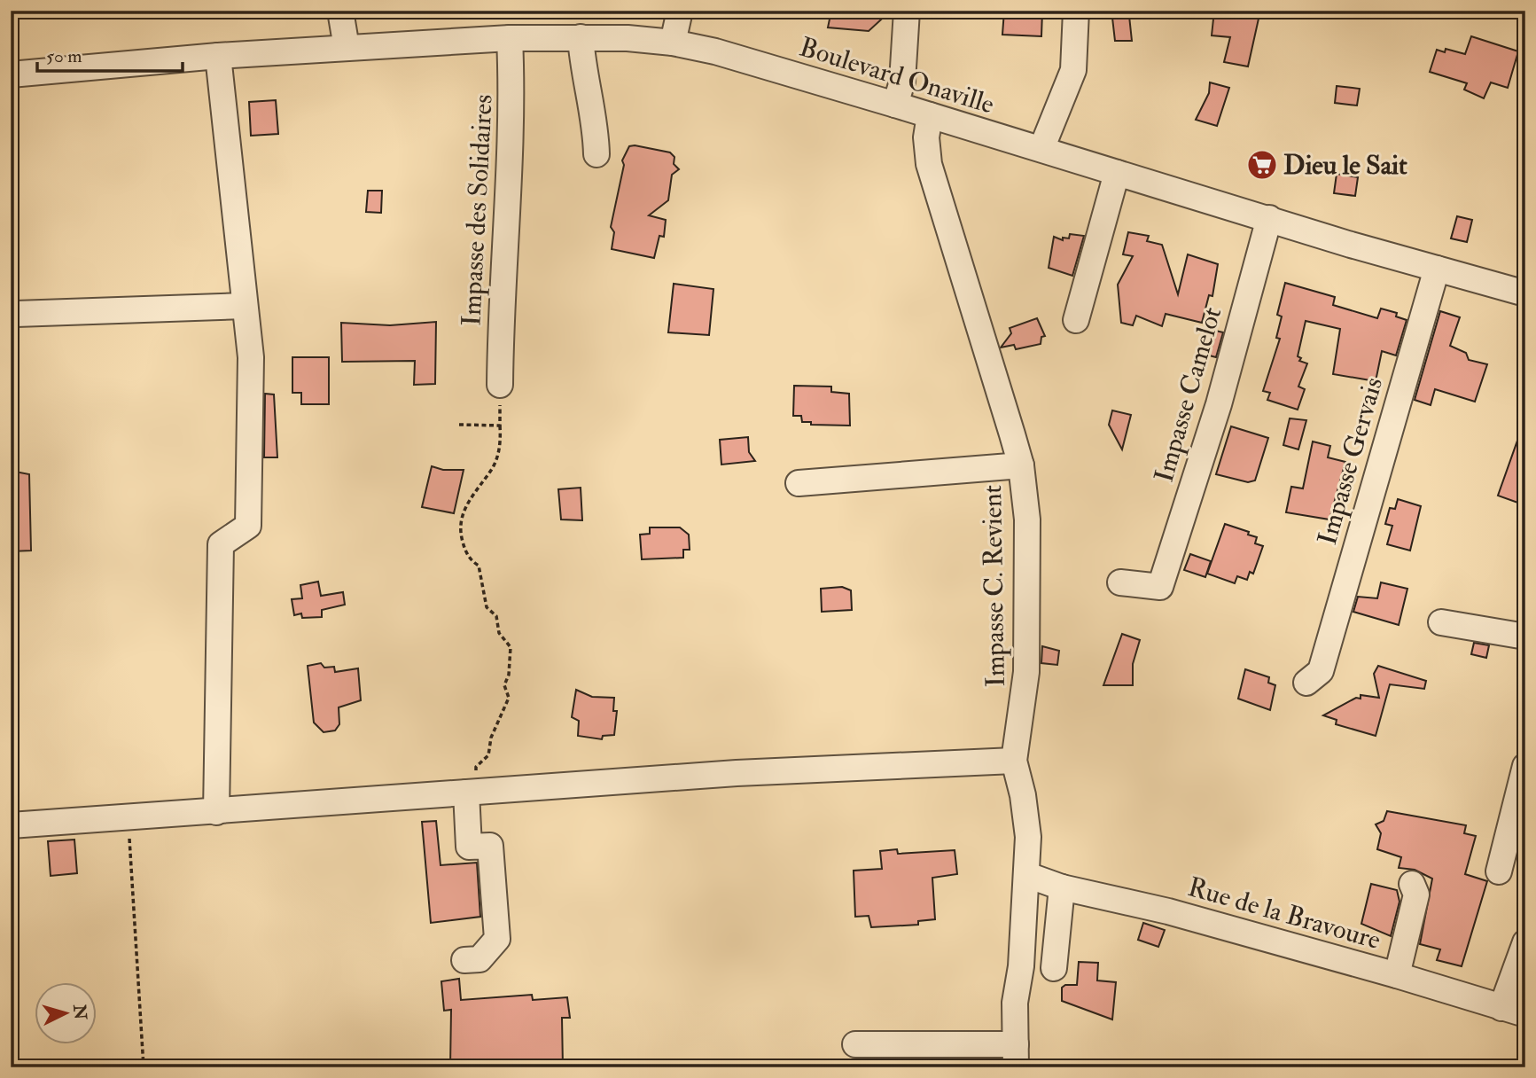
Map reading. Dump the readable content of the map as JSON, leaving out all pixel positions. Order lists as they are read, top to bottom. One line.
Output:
{"streets":{"street":["Boulevard Onaville","Impasse des Solidaires","Impasse Camelot","Impasse Gervais","Impasse C. Revient","Rue de la Bravoure"]},"crossings":[["Boulevard Onaville","Impasse des Solidaires"],["Boulevard Onaville","Impasse Camelot"],["Boulevard Onaville","Impasse Gervais"],["Boulevard Onaville","Impasse C. Revient"],["Impasse C. Revient","Rue de la Bravoure"]],"places":{"supermarket":["Dieu le Sait"]},"scale_bar":"50 m","north":"right"}
